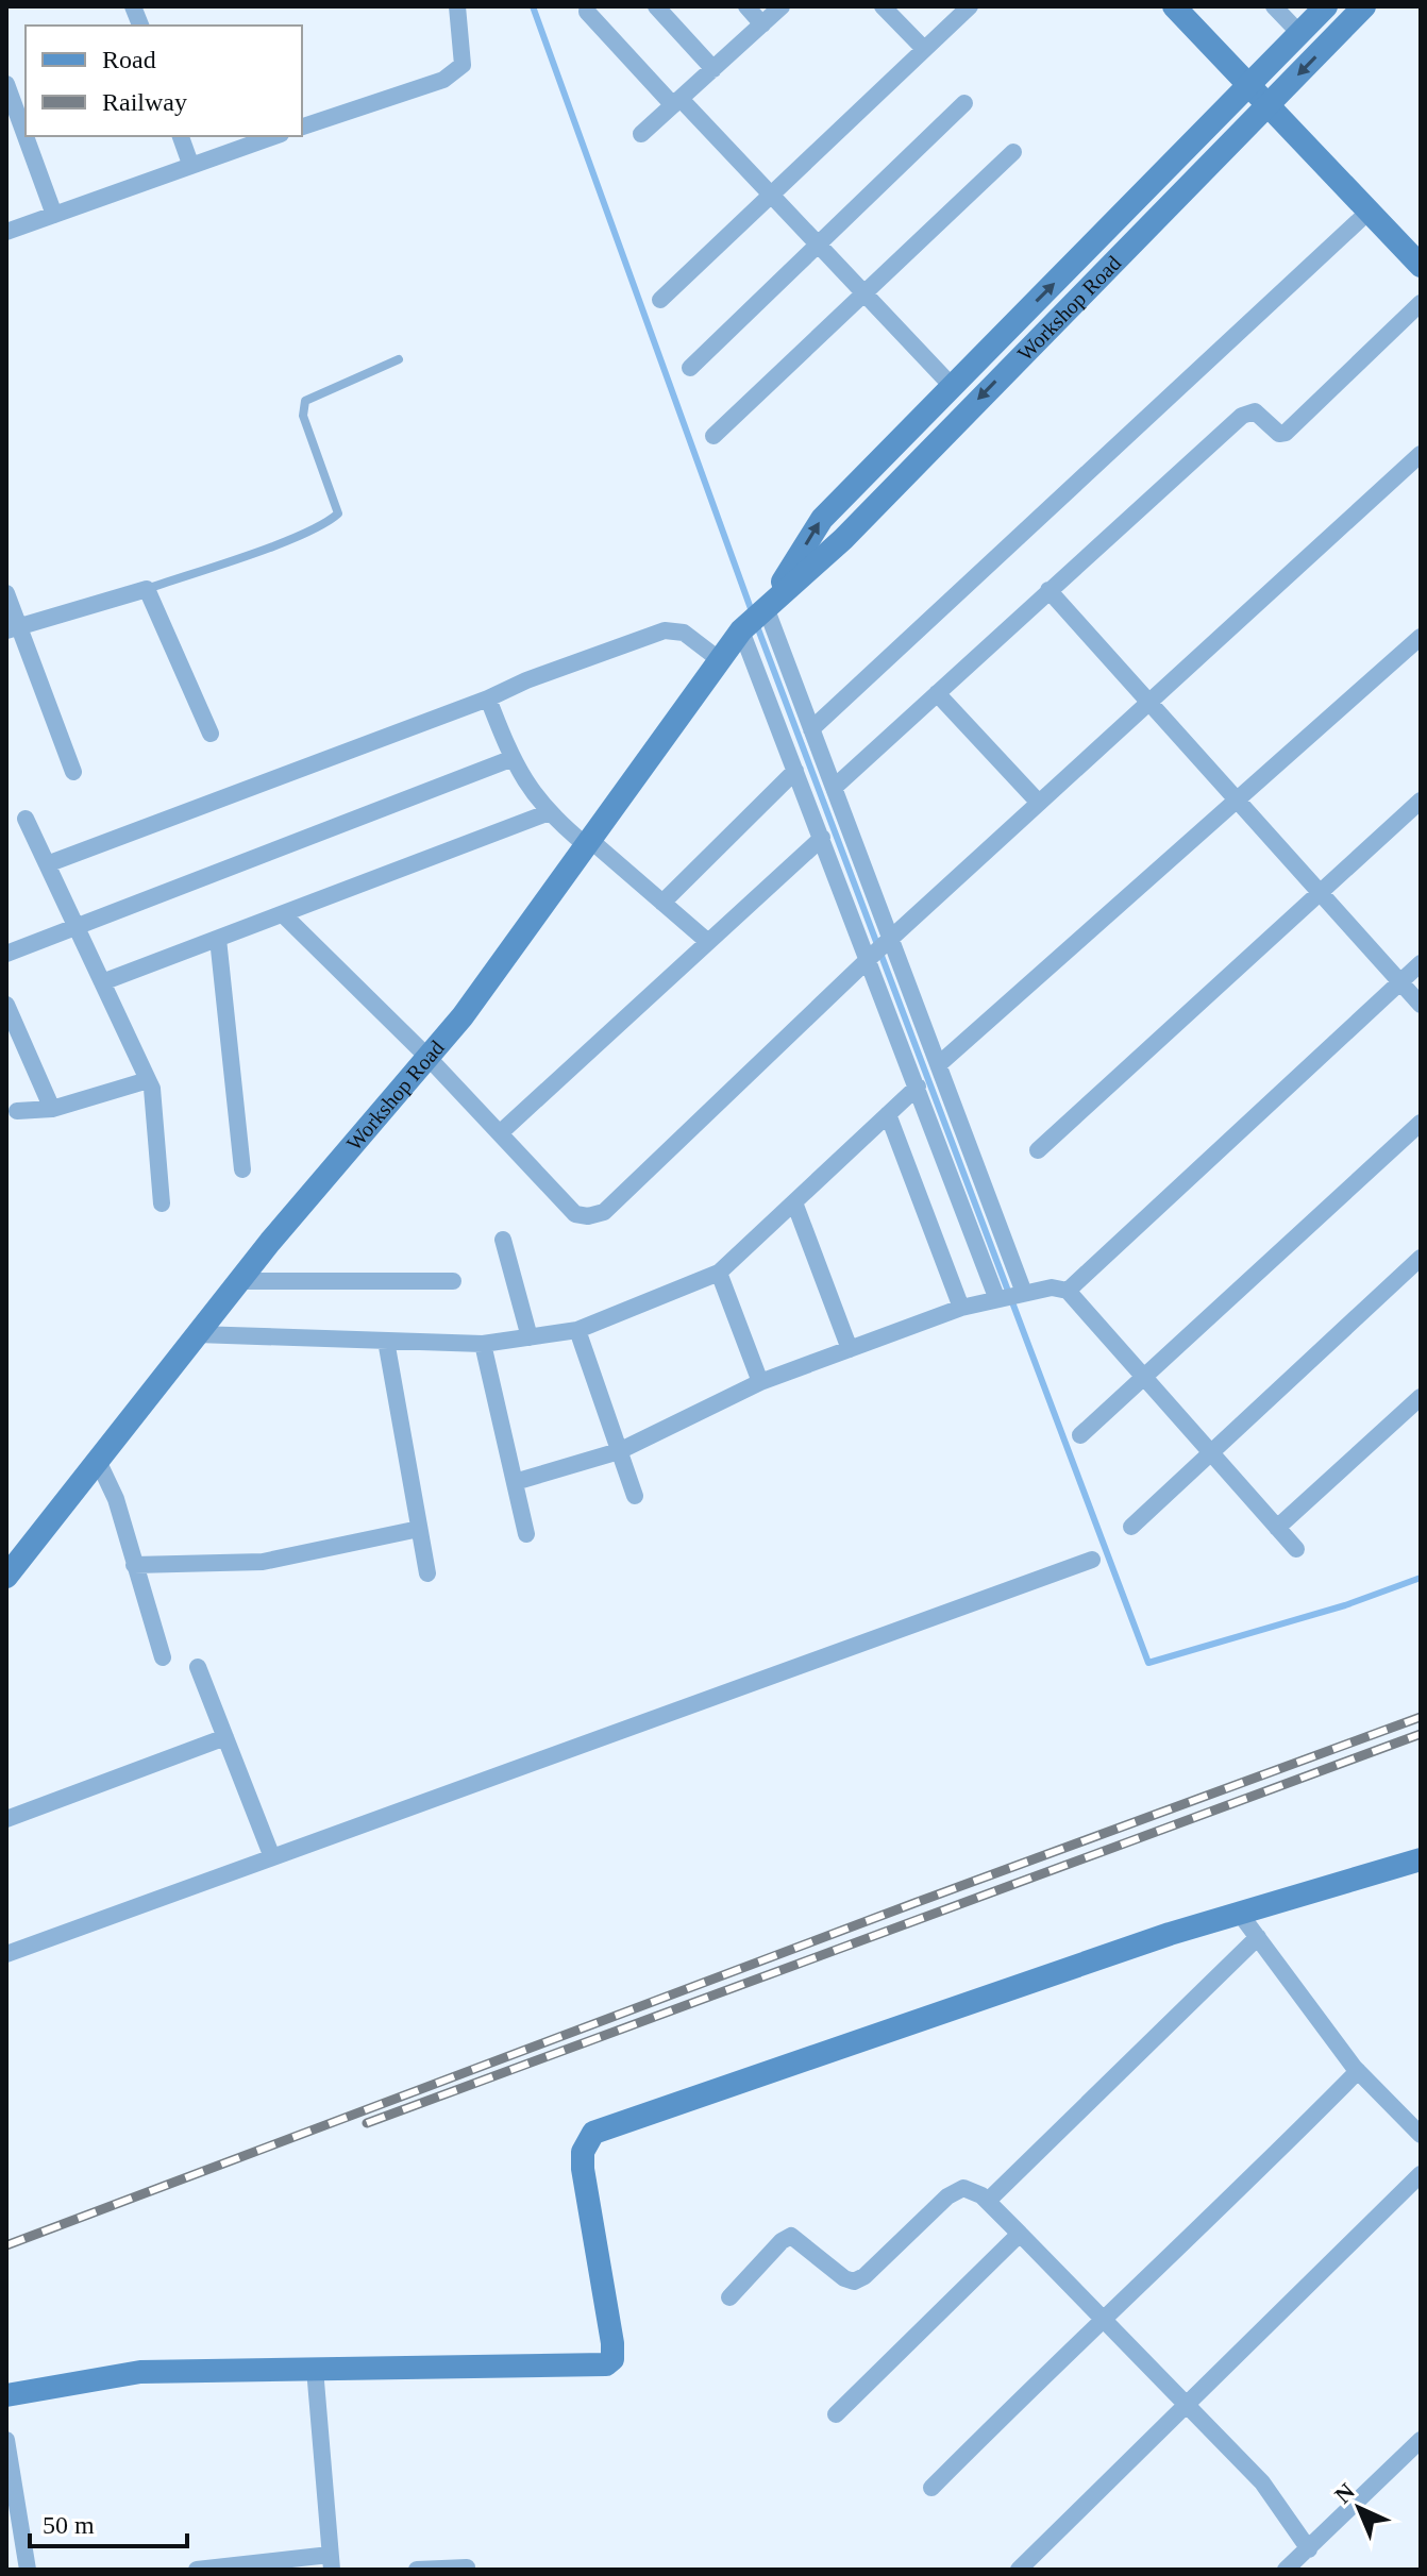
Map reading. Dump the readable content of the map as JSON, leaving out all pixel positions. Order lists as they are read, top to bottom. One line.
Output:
{"streets":{"main road":["Workshop Road"]},"legend":["Road","Railway"],"scale_bar":"50 m","north":"top left"}
